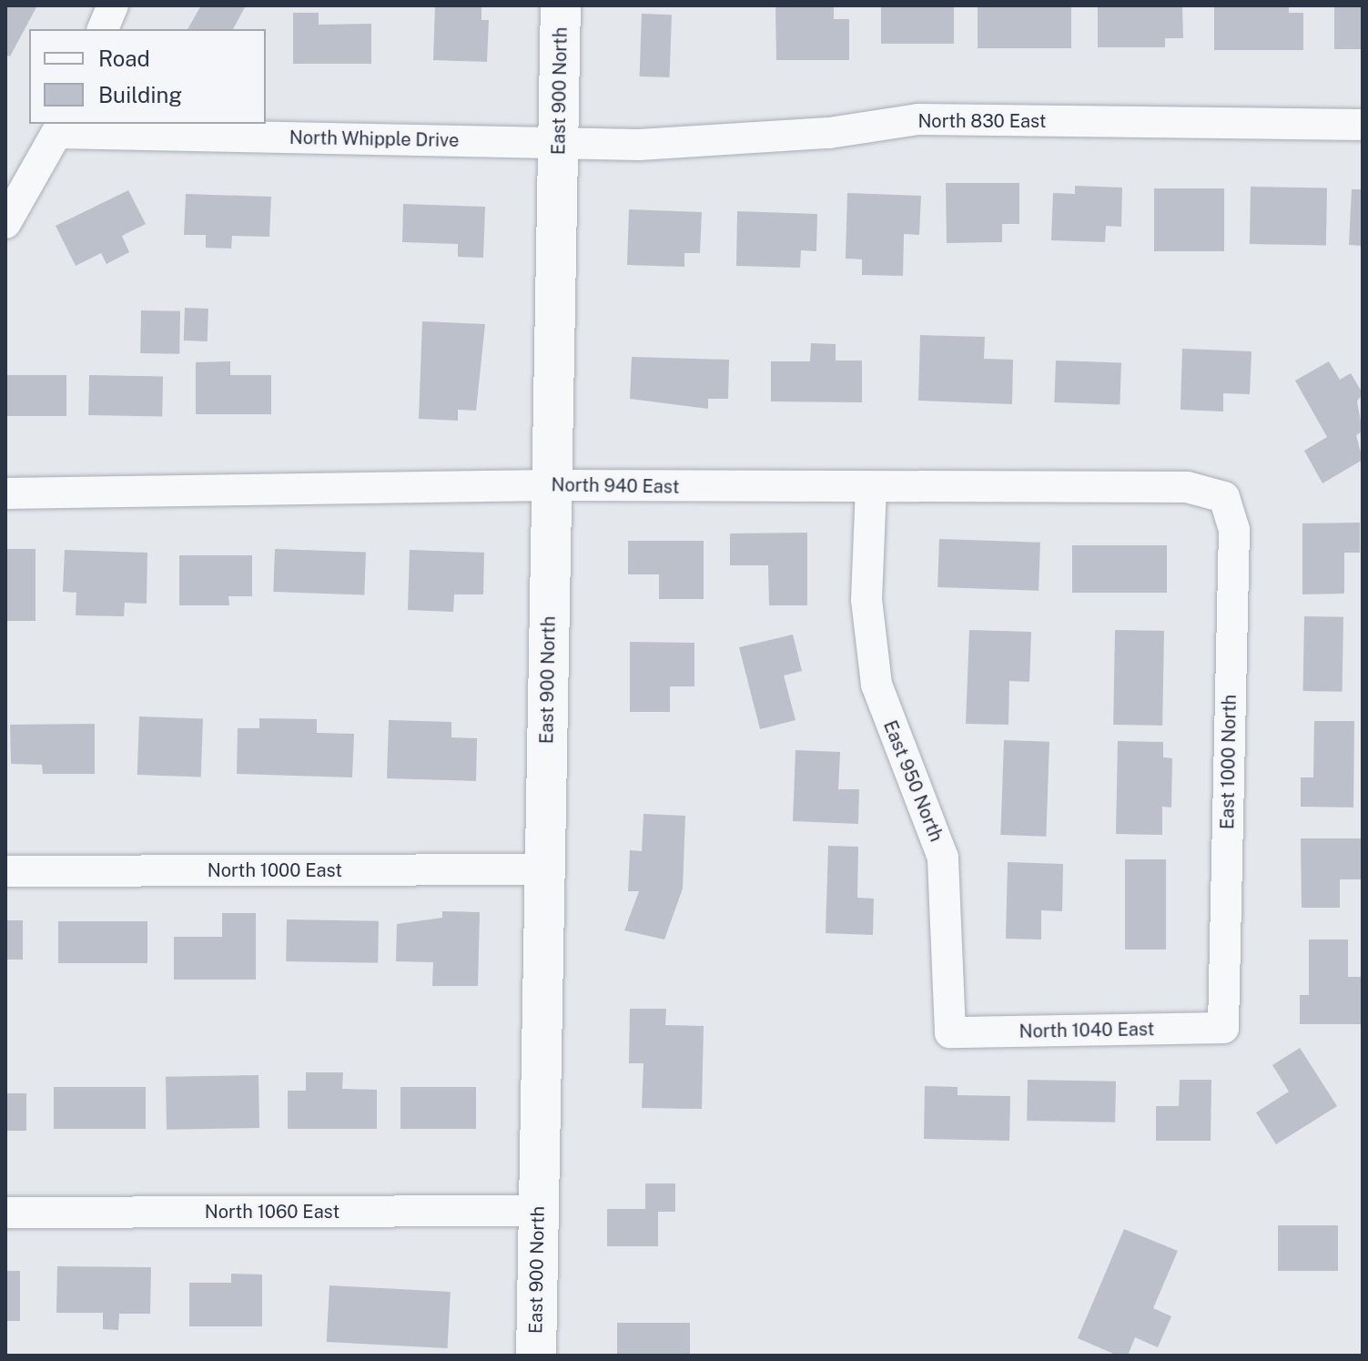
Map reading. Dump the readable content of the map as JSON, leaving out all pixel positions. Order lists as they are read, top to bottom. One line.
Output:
{"streets":{"street":["East 900 North","North 830 East","North Whipple Drive","North 940 East","East 1000 North","East 950 North","North 1000 East","North 1040 East","North 1060 East"]},"crossings":[["East 900 North","North 830 East"],["East 900 North","North Whipple Drive"],["East 900 North","North 940 East"],["East 900 North","North 1000 East"],["East 900 North","North 1060 East"],["North 830 East","North Whipple Drive"],["North 940 East","East 1000 North"],["North 940 East","East 950 North"],["East 1000 North","North 1040 East"],["East 950 North","North 1040 East"]],"legend":["Road","Building"]}
